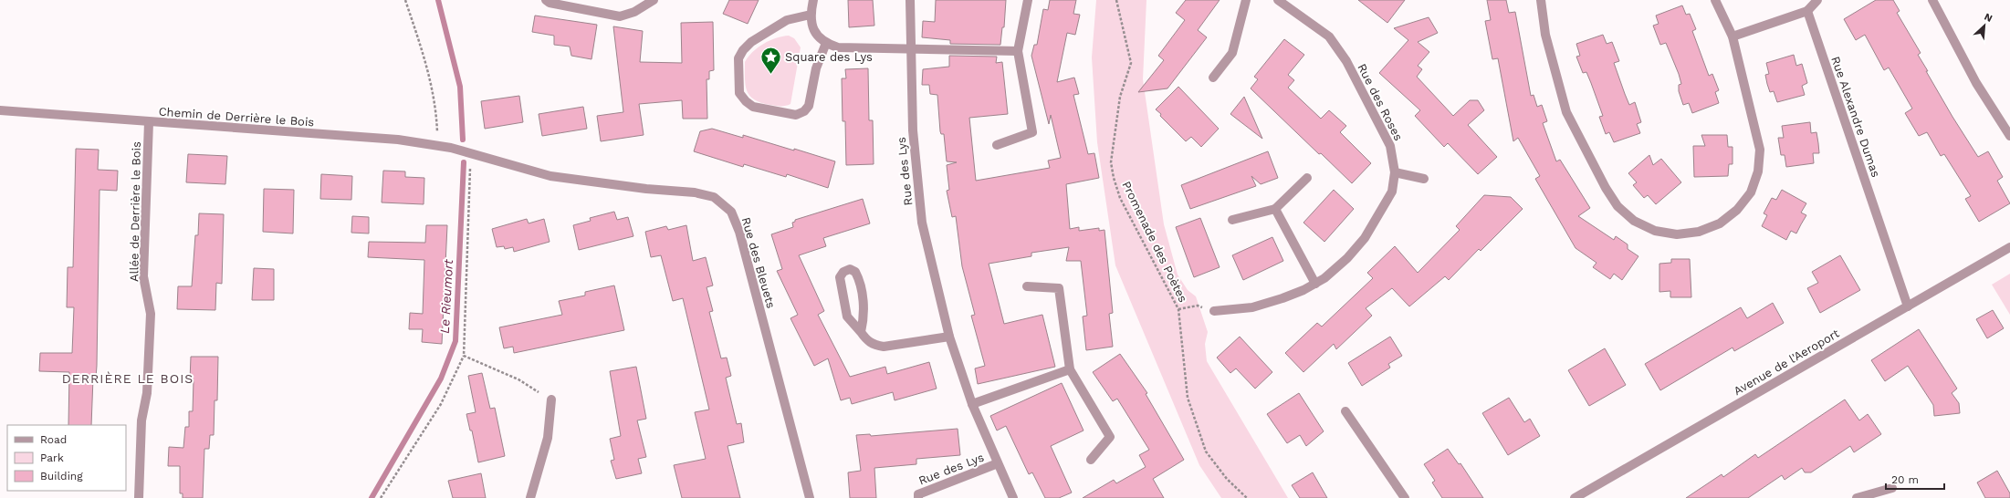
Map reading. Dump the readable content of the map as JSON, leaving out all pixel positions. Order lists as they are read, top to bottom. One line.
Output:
{"streets":{"street":["Rue des Roses","Chemin de Derrière le Bois","Rue Alexandre Dumas","Rue des Lys","Allée de Derrière le Bois","Rue des Bleuets","Avenue de l'Aeroport"],"path":["Promenade des Poètes"]},"crossings":[["Chemin de Derrière le Bois","Allée de Derrière le Bois"],["Chemin de Derrière le Bois","Rue des Bleuets"],["Rue Alexandre Dumas","Avenue de l'Aeroport"]],"districts":["DERRIÈRE LE BOIS"],"water":["Le Rieumort"],"places":{"place":["Square des Lys"]},"legend":["Road","Park","Building"],"scale_bar":"20 m","north":"top right"}
